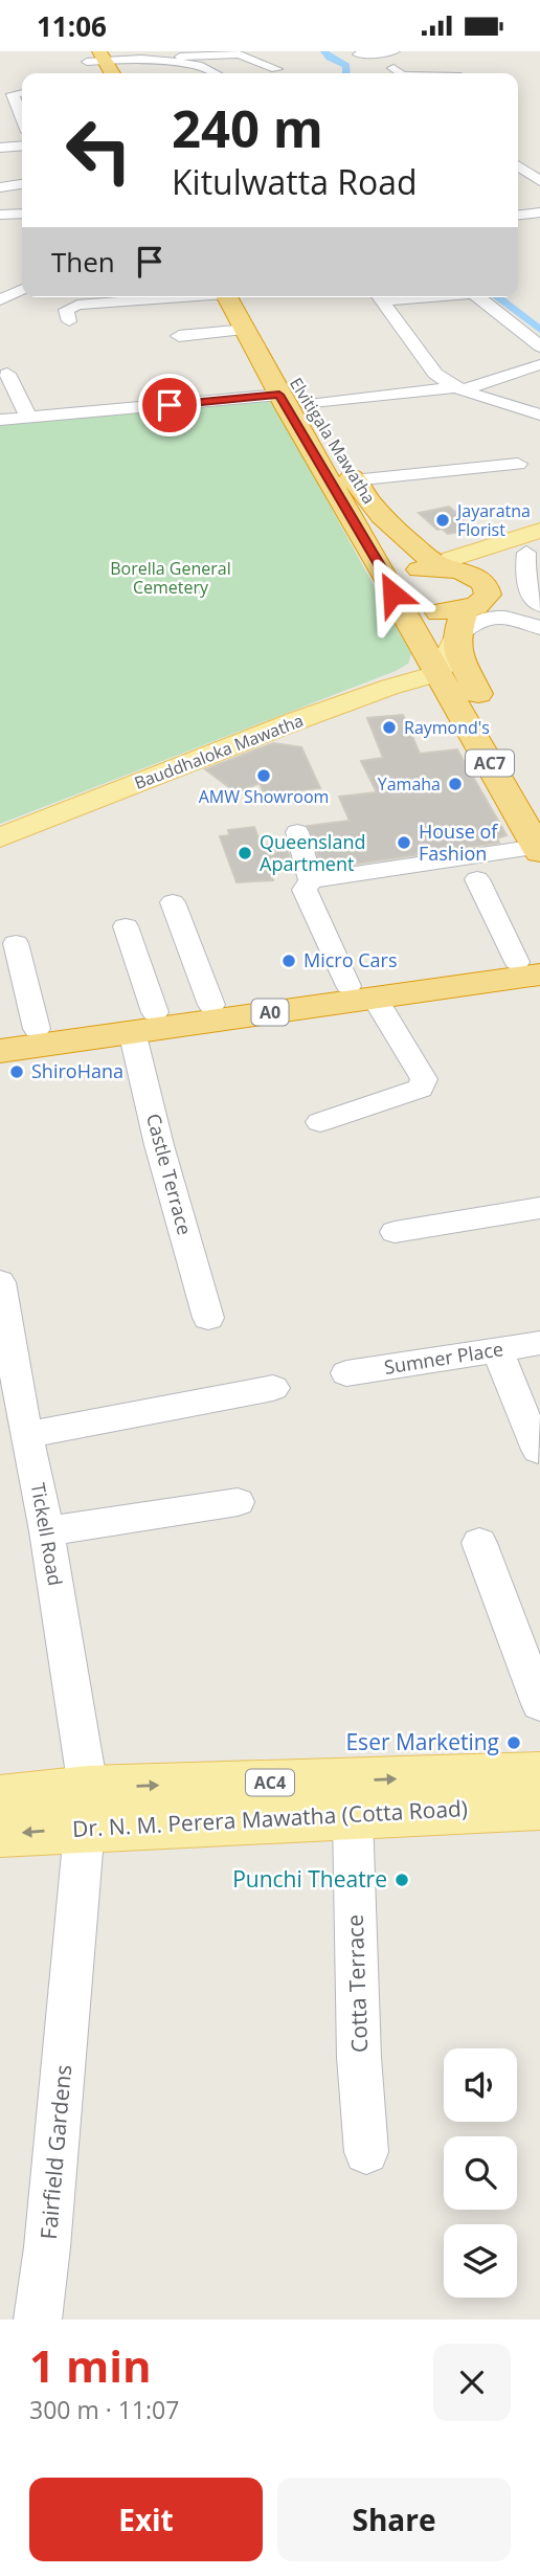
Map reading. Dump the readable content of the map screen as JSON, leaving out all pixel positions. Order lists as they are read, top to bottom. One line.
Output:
{"streets":{"highway":["Elvitigala Mawatha","AC7","A0"],"main road":["Bauddhaloka Mawatha","AC4","Dr. N. M. Perera Mawatha (Cotta Road)"],"street":["Castle Terrace","Sumner Place","Tickell Road","Cotta Terrace","Fairfield Gardens"]},"crossings":[["Elvitigala Mawatha","AC7"],["Bauddhaloka Mawatha","AC7"],["A0","Castle Terrace"],["Tickell Road","Dr. N. M. Perera Mawatha (Cotta Road)"],["Tickell Road","Fairfield Gardens"],["Dr. N. M. Perera Mawatha (Cotta Road)","Cotta Terrace"]],"parks":["Borella General Cemetery"],"places":["Jayaratna Florist","Raymond's","AMW Showroom","Yamaha","House of Fashion","Queensland Apartment","Micro Cars","ShiroHana","Eser Marketing","Punchi Theatre"],"page":{"status":"11:06","turn":["240 m","Kitulwatta Road"],"then":"Then","heading":["1 min","300 m · 11:07"],"buttons":["Exit","Share"]}}
